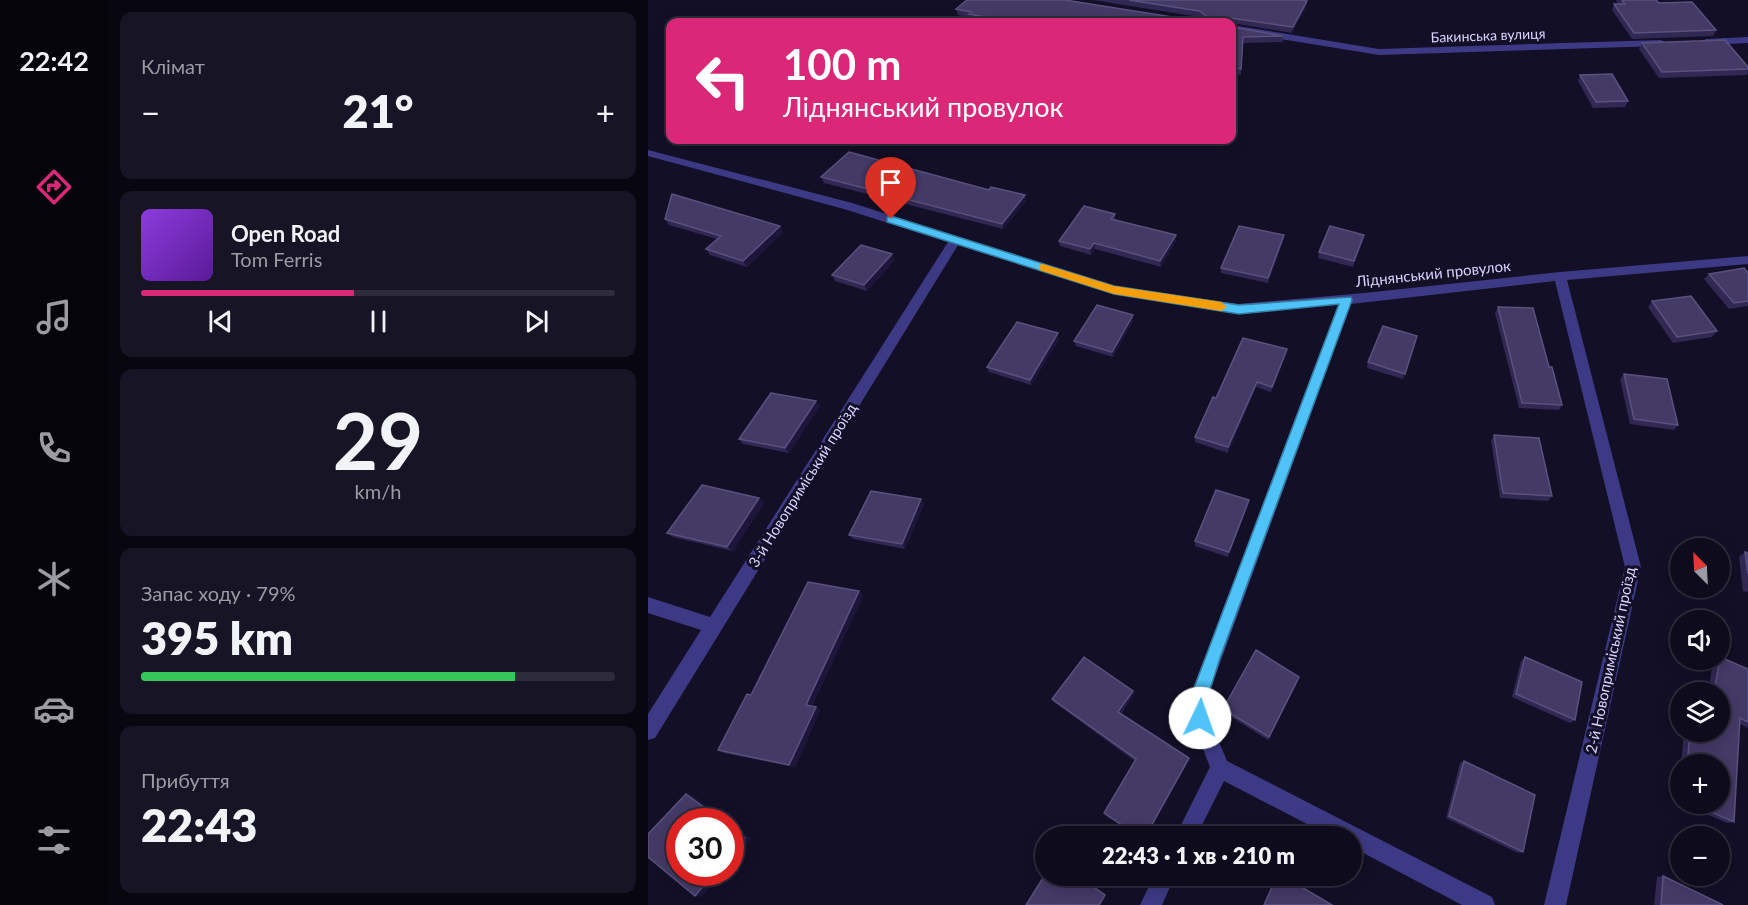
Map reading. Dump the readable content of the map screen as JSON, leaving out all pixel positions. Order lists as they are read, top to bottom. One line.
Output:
{"streets":{"street":["Бакинська вулиця","Ліднянський провулок","3-й Новоприміський проїзд","2-й Новоприміський проїзд"]},"crossings":[["Ліднянський провулок","3-й Новоприміський проїзд"],["Ліднянський провулок","2-й Новоприміський проїзд"]],"north":"top left","page":{"tabs":"22:42","tile":["Клімат",["29","km/h"],["Запас ходу · 79%","395 km"],["Прибуття","22:43"]],"turn":["100 m","Ліднянський провулок"],"heat":["−","21°","+"],"song":["Open Road","Tom Ferris"],"map_buttons":["+","−"],"limit":"30","trip":"22:43 · 1 хв · 210 m"}}
